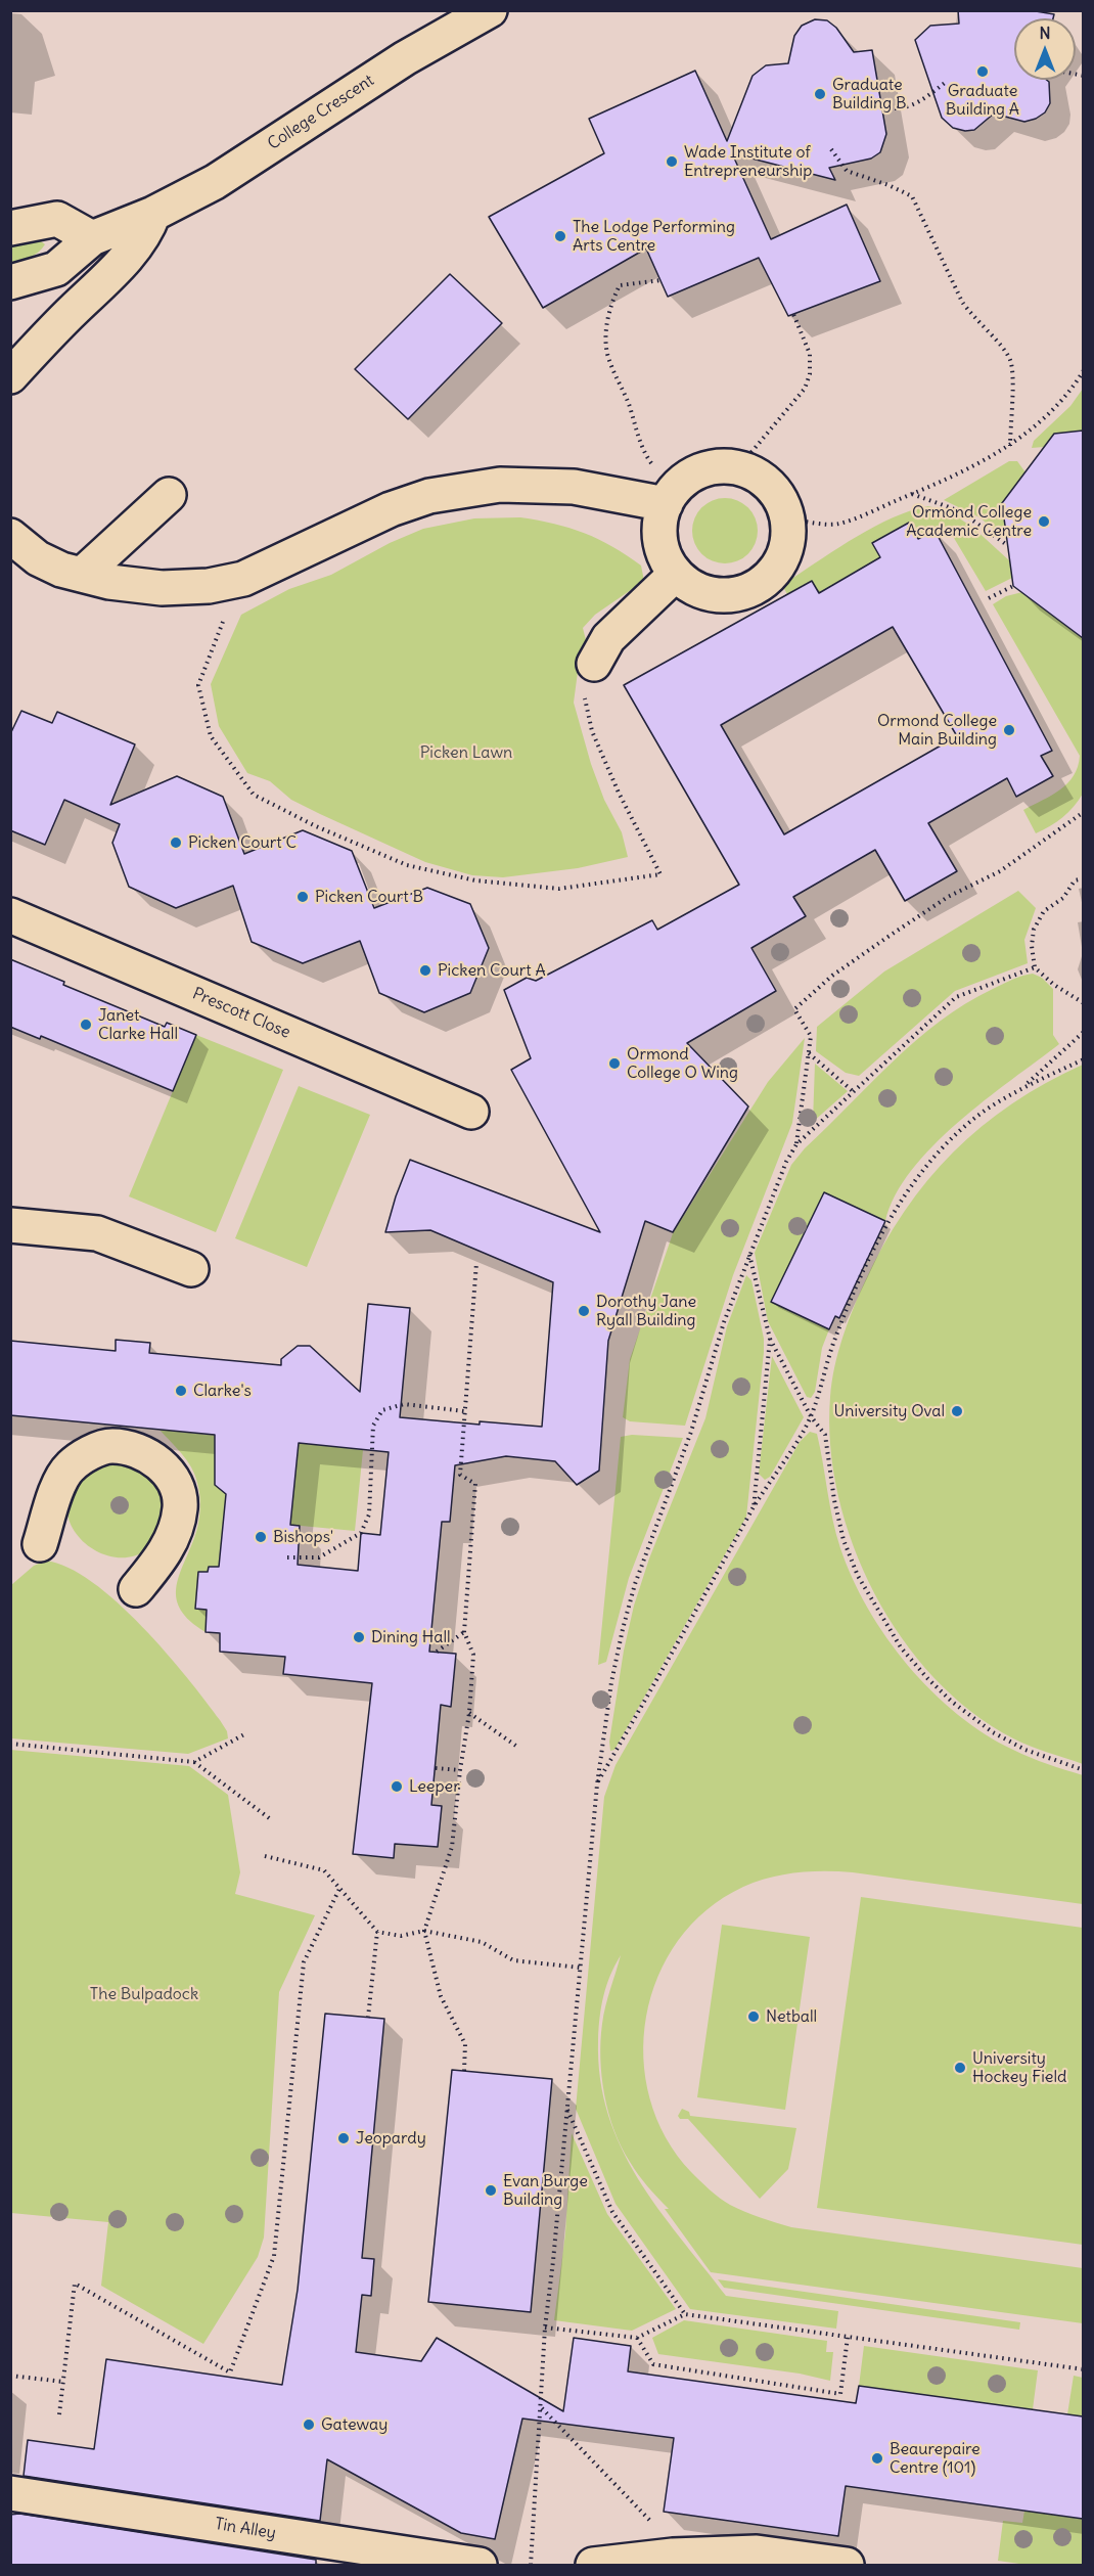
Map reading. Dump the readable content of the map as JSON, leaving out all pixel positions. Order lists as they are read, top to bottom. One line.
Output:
{"streets":{"main road":["College Crescent","Prescott Close","Tin Alley"]},"parks":["Picken Lawn","The Bulpadock"],"places":["Graduate Building A","Graduate Building B","Wade Institute of Entrepreneurship","The Lodge Performing Arts Centre","Ormond College Academic Centre","Ormond College Main Building","Picken Court C","Picken Court B","Picken Court A","Janet Clarke Hall","Ormond College O Wing","Dorothy Jane Ryall Building","Clarke's","University Oval","Bishops'","Dining Hall","Leeper","Netball","University Hockey Field","Jeopardy","Evan Burge Building","Gateway","Beaurepaire Centre (101)"],"north":"top"}
